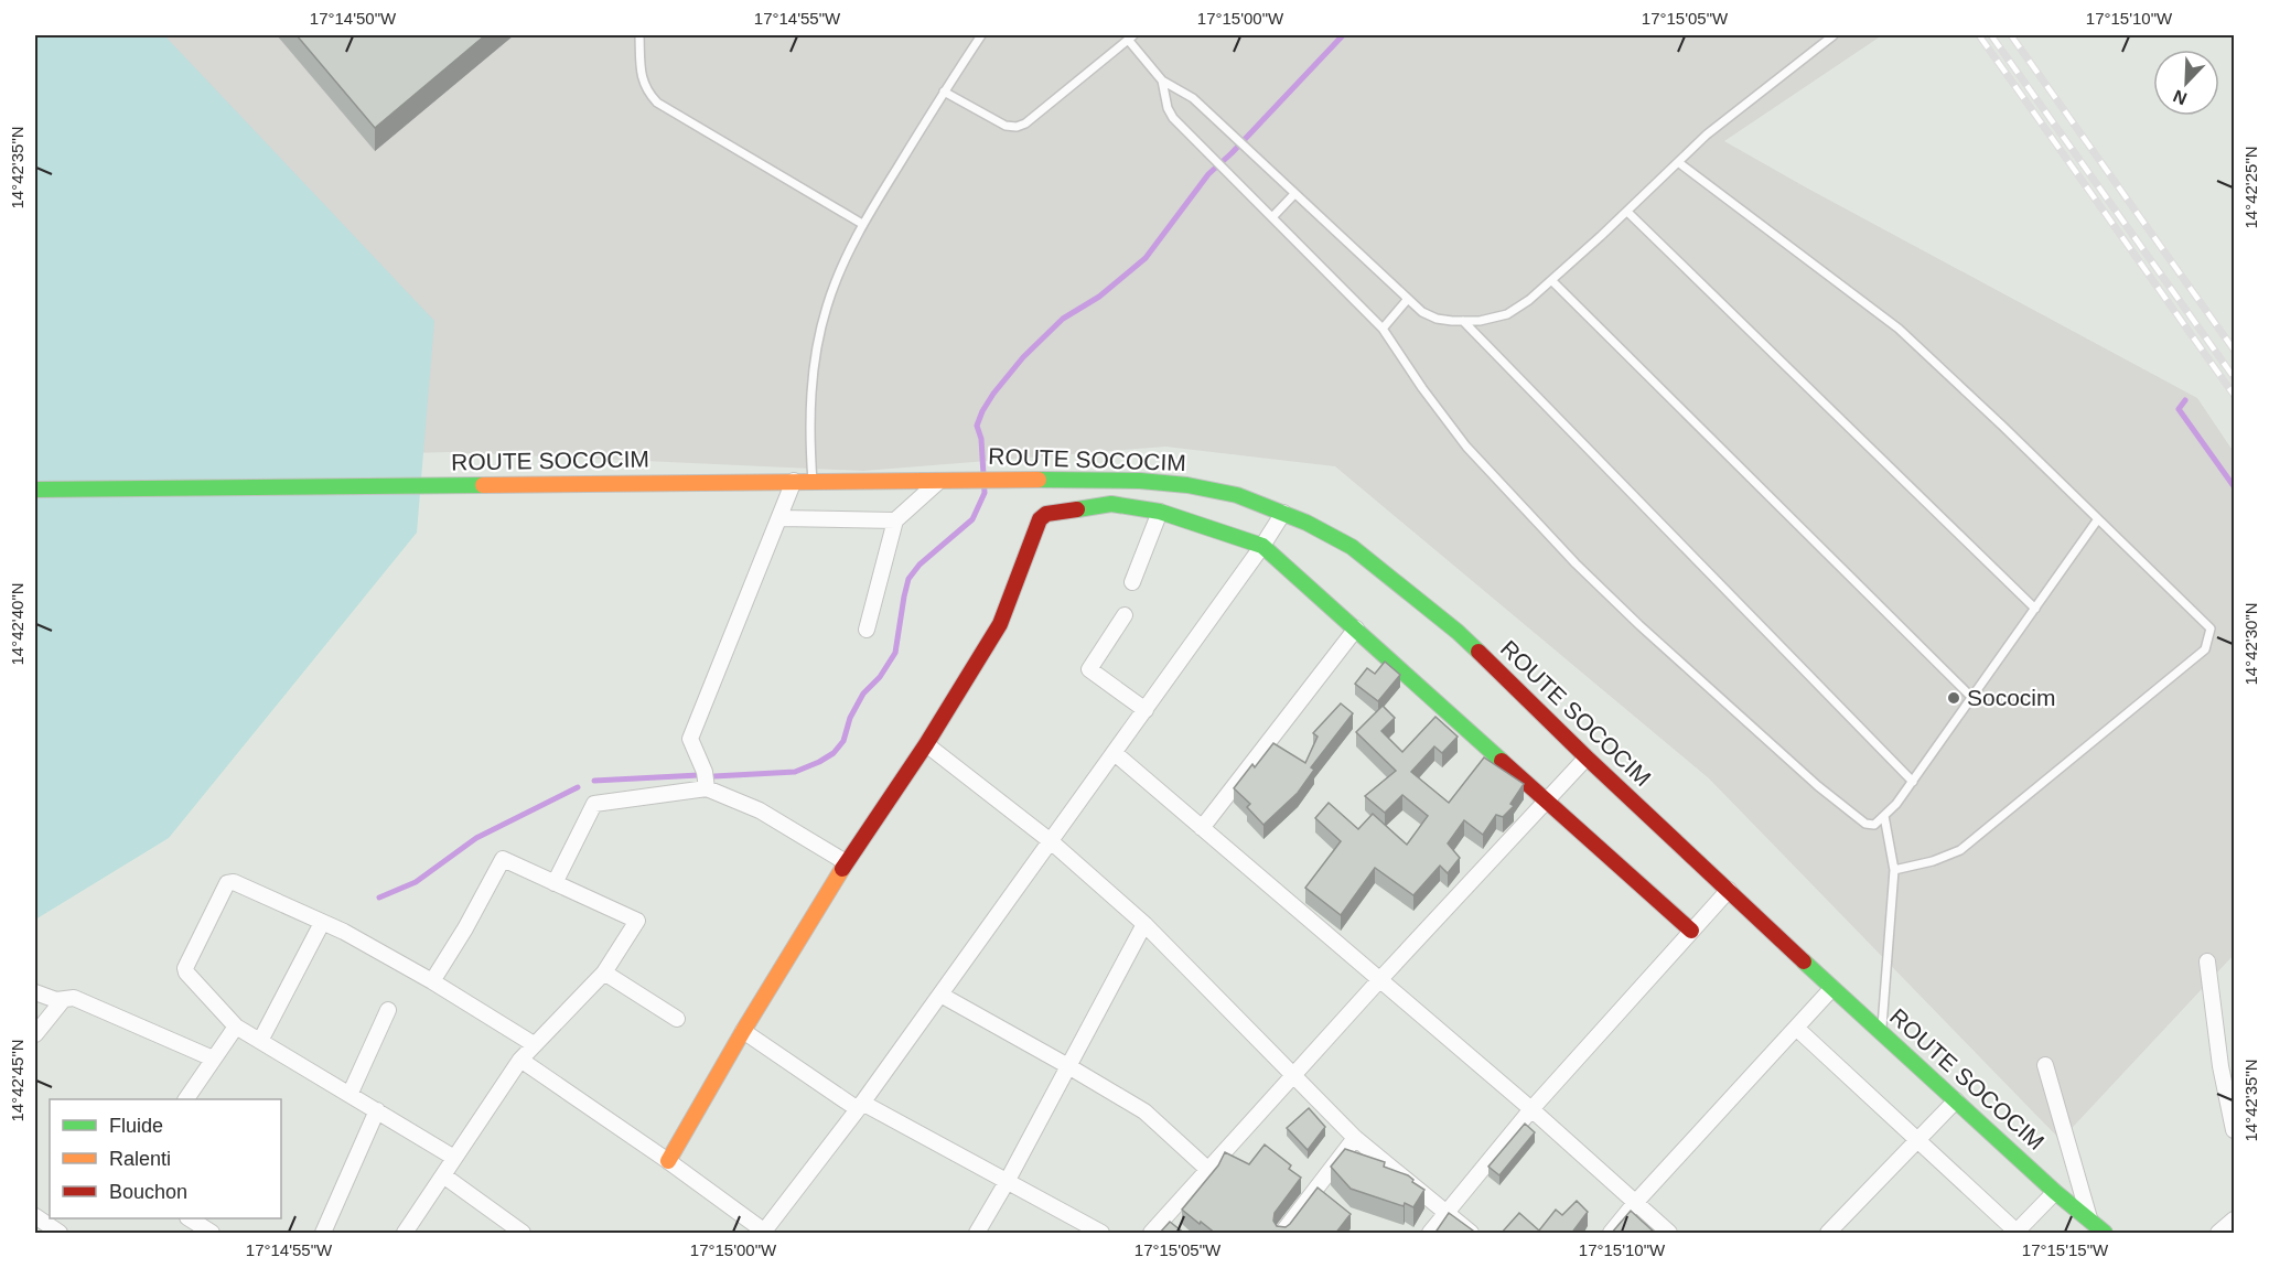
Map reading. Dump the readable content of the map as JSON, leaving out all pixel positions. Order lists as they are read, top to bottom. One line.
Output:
{"streets":{"street":["ROUTE SOCOCIM"]},"places":["Sococim"],"legend":["Fluide","Ralenti","Bouchon"],"north":"bottom left","coordinates":["17°14'50\"W","17°14'55\"W","17°15'00\"W","17°15'05\"W","17°15'10\"W","14°42'35\"N","14°42'25\"N","14°42'40\"N","14°42'30\"N","14°42'45\"N","17°15'15\"W"]}
